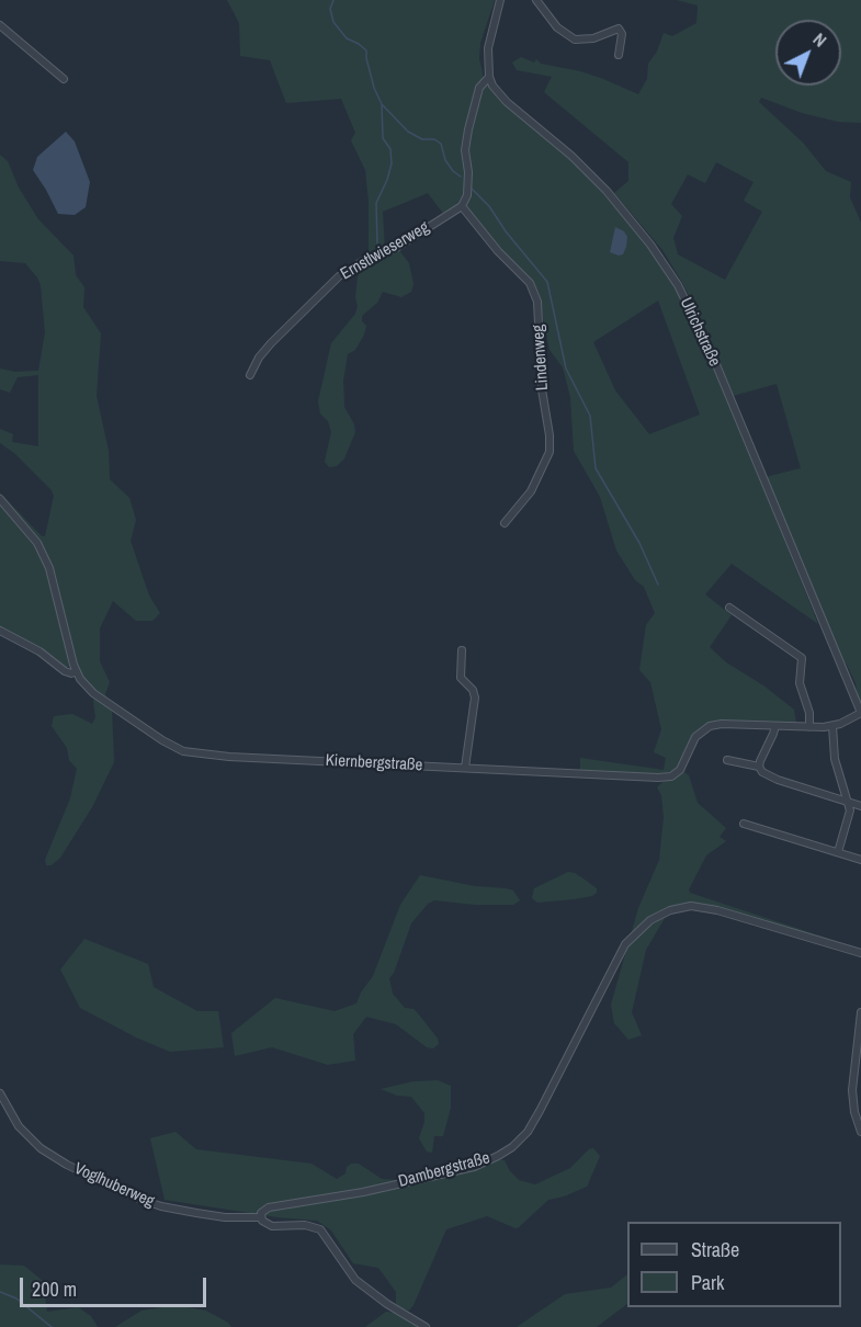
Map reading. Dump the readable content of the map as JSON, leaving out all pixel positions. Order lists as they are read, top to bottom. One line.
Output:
{"streets":{"street":["Ernstlwieserweg","Ulrichstraße","Lindenweg","Kiernbergstraße","Dambergstraße","Voglhuberweg"]},"crossings":[["Ernstlwieserweg","Lindenweg"],["Ulrichstraße","Kiernbergstraße"],["Dambergstraße","Voglhuberweg"]],"legend":["Straße","Park"],"scale_bar":"200 m","north":"top right"}
